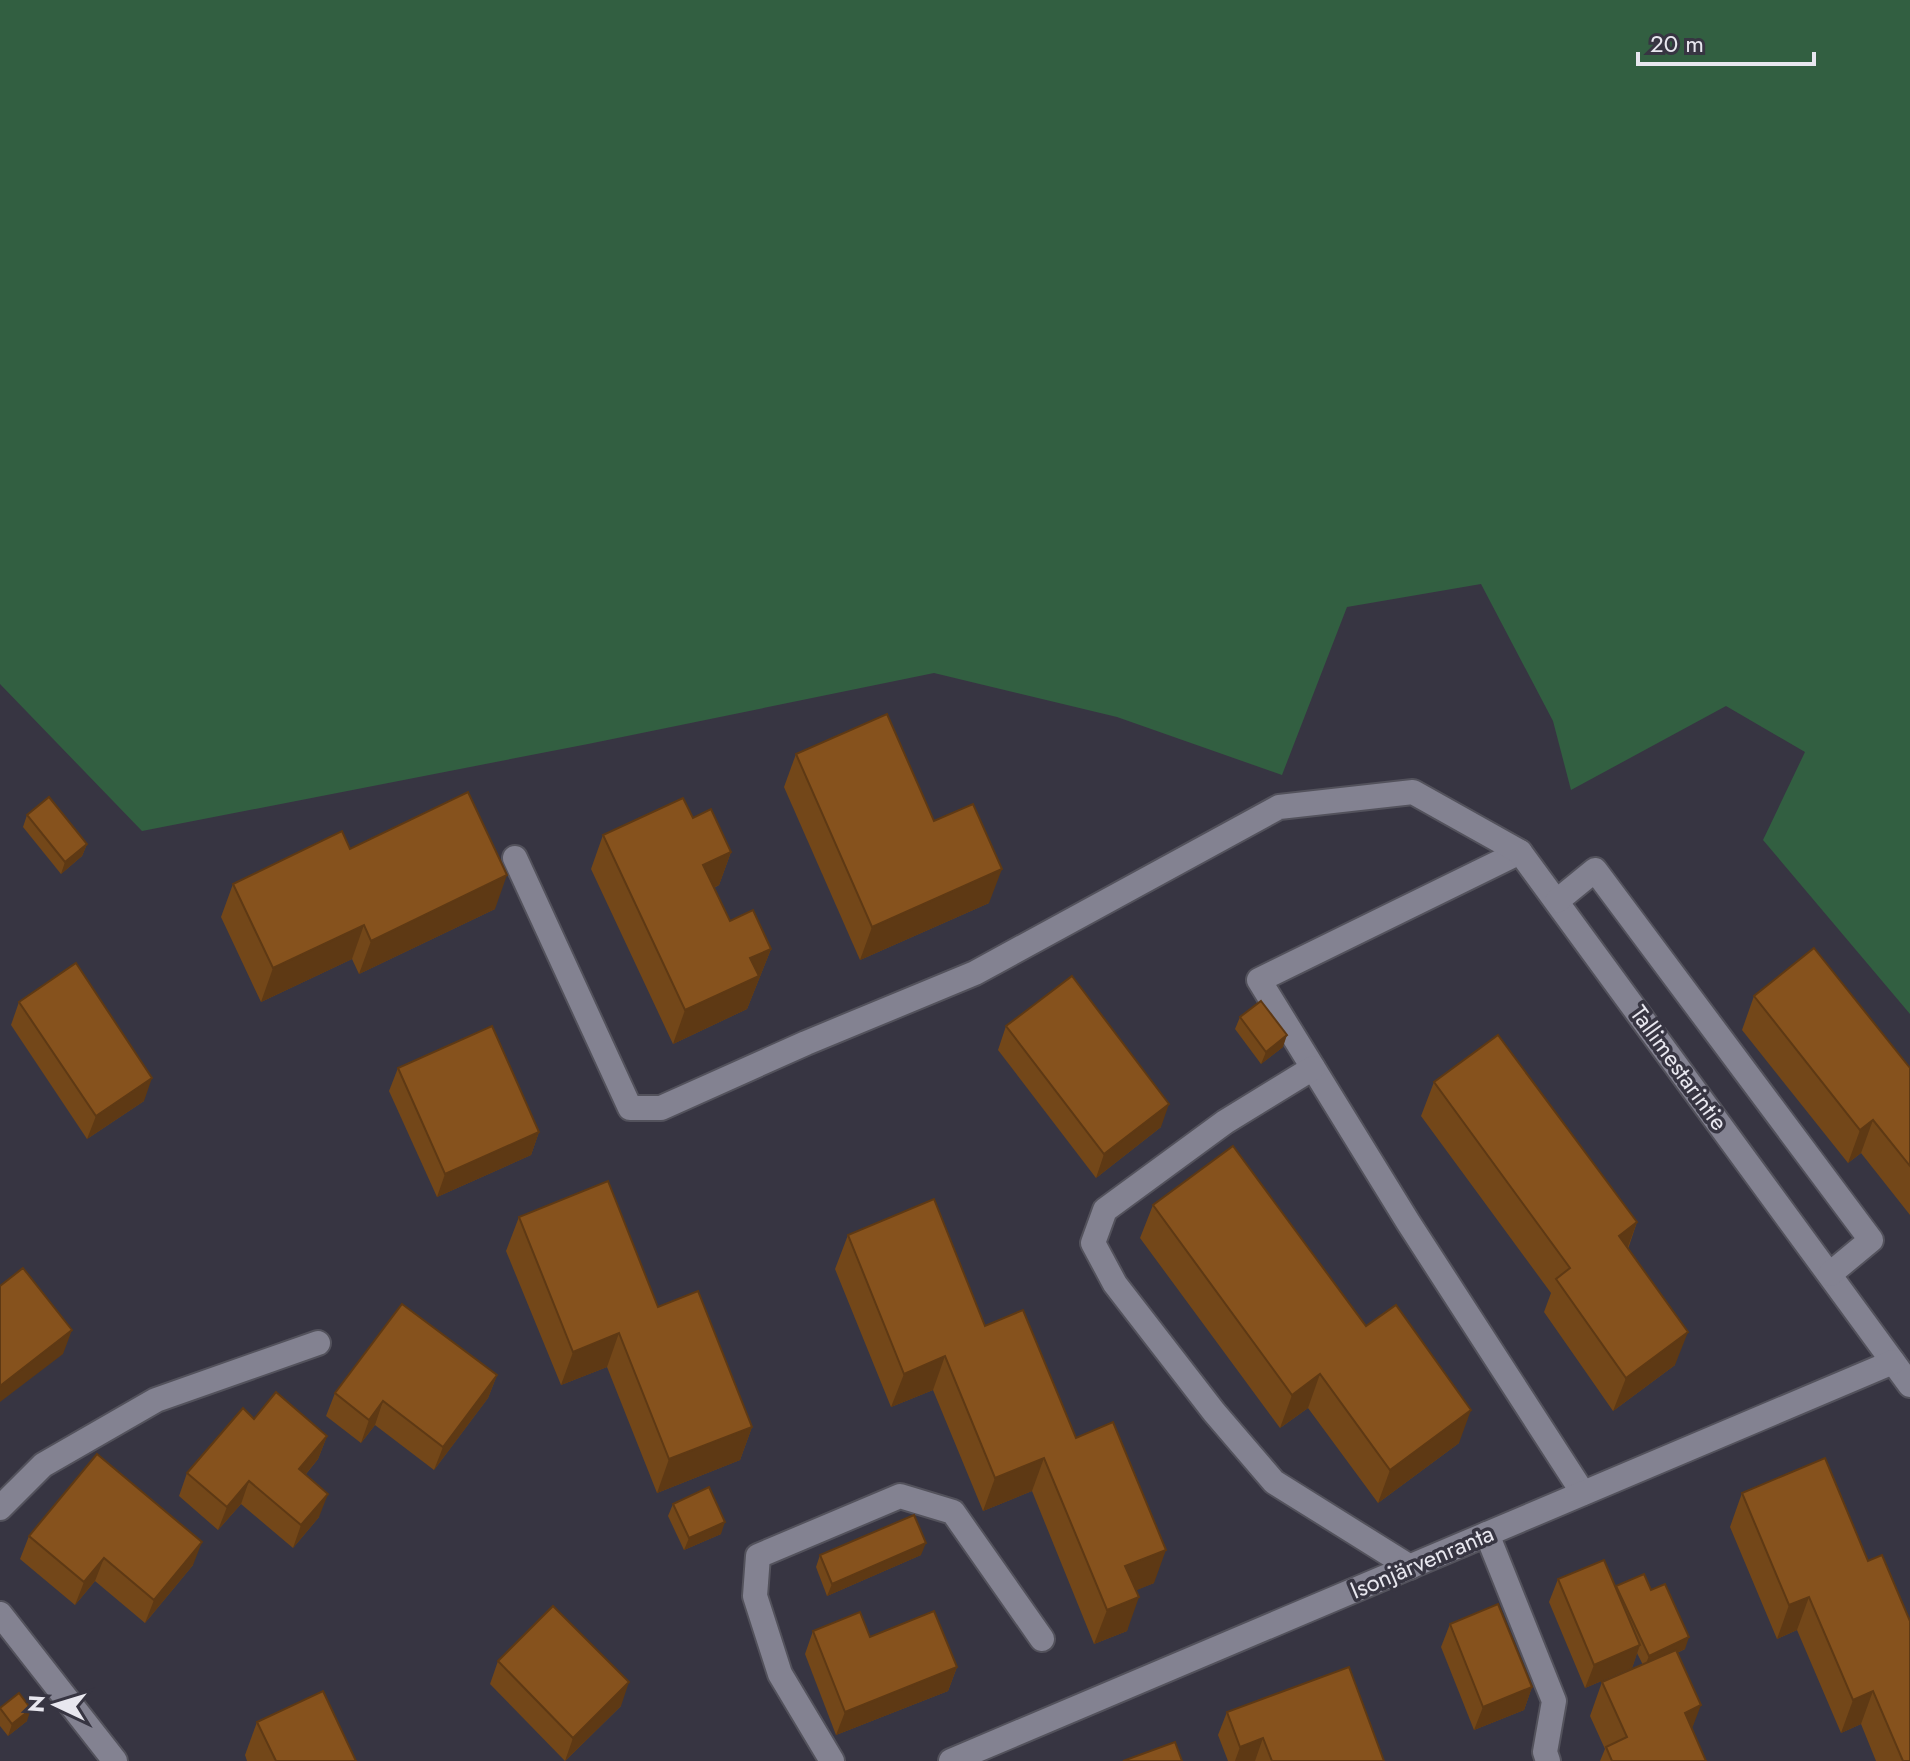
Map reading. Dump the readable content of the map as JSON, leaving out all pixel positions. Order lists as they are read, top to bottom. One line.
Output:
{"streets":{"street":["Tallimestarintie","Isonjärvenranta"]},"crossings":[["Tallimestarintie","Isonjärvenranta"]],"scale_bar":"20 m","north":"left"}
